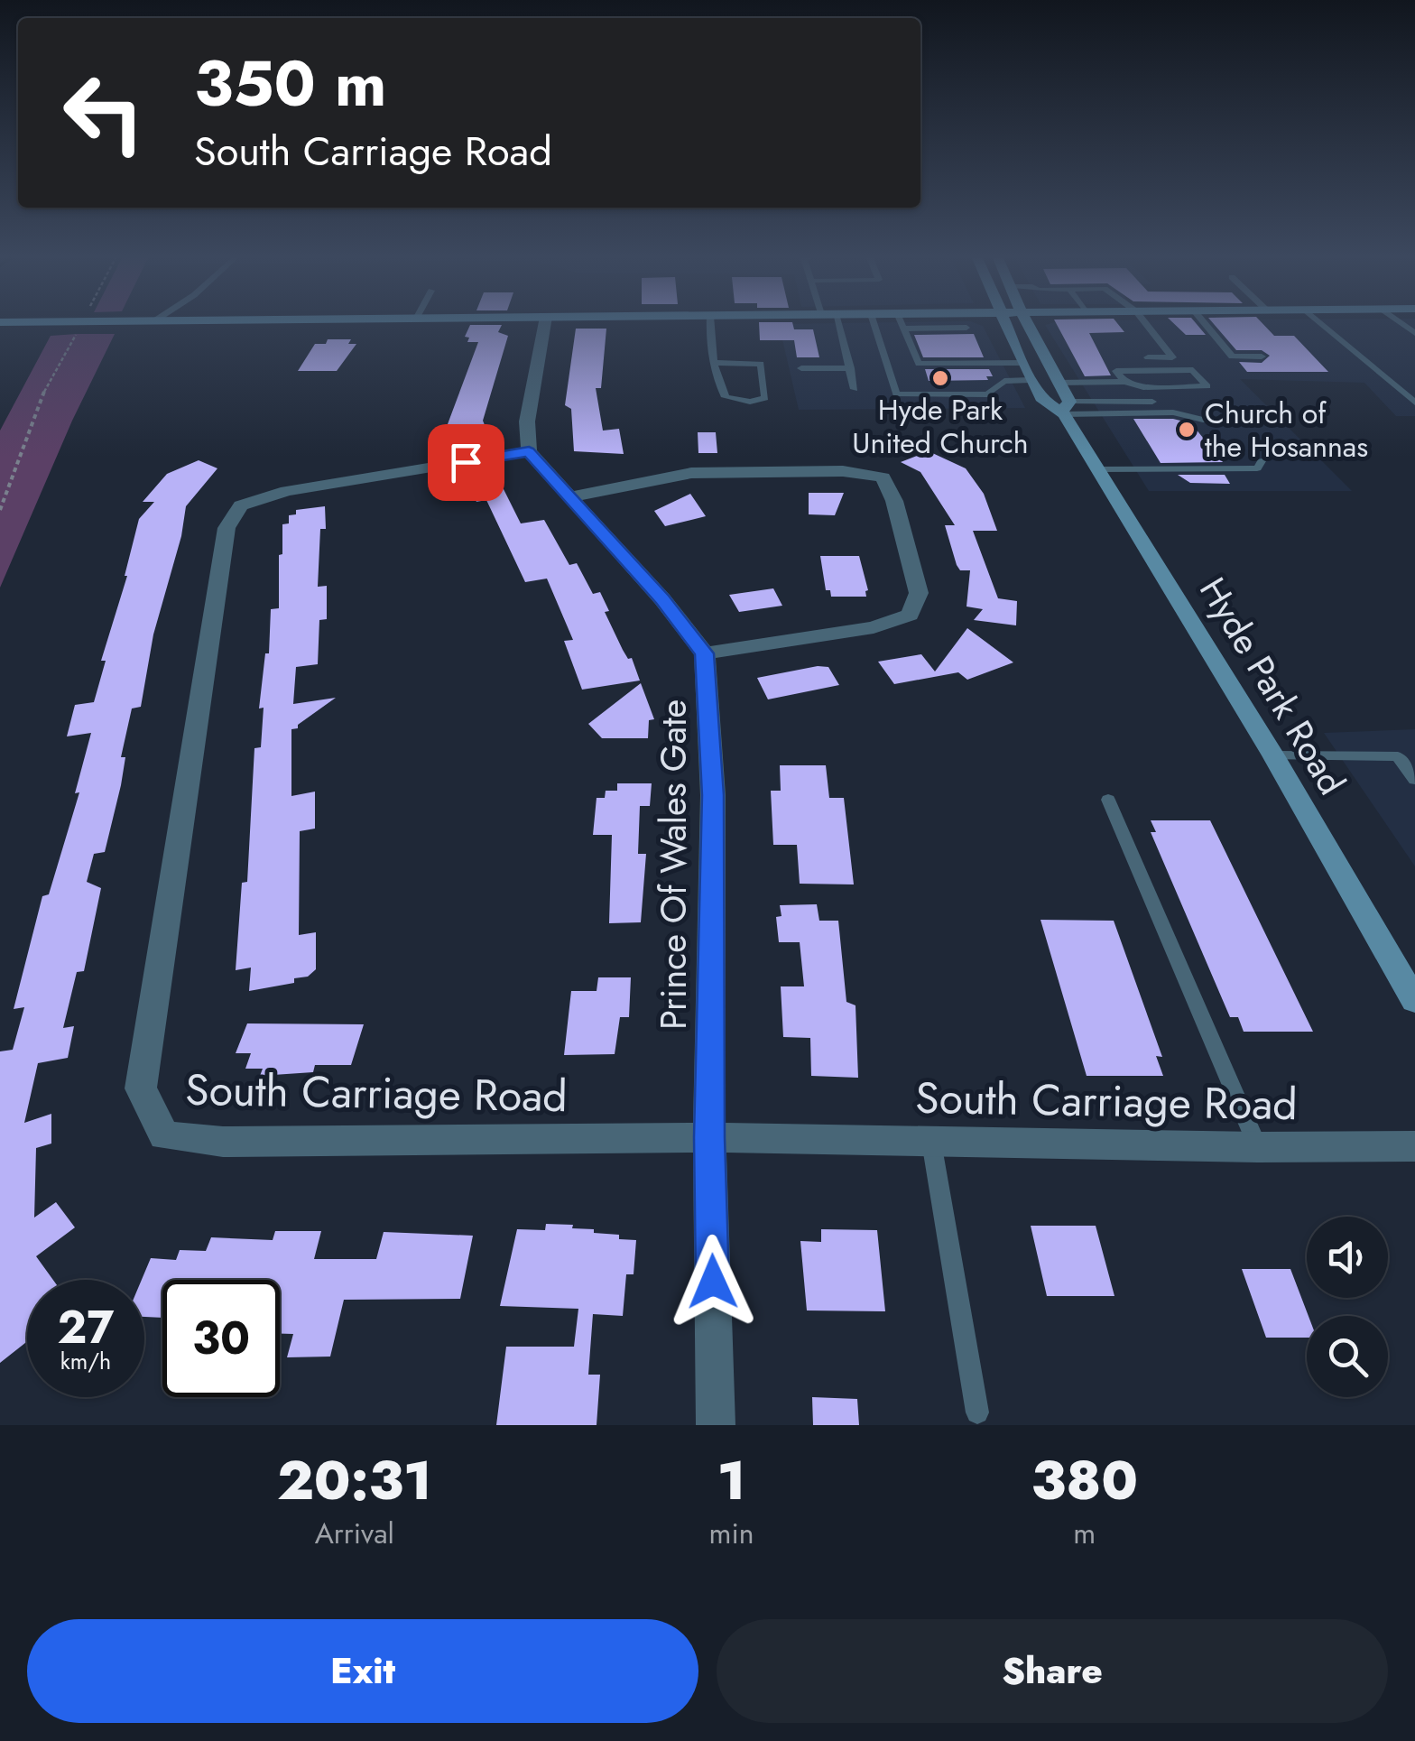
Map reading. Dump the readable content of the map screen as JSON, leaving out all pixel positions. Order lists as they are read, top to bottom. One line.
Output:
{"streets":{"main road":["Hyde Park Road"],"street":["Prince Of Wales Gate","South Carriage Road"]},"crossings":[["Prince Of Wales Gate","South Carriage Road"]],"places":["Hyde Park United Church","Church of the Hosannas"],"page":{"turn":["350 m","South Carriage Road"],"speed":"27 km/h","limit":"30","eta":["20:31","Arrival","1","min","380","m"],"buttons":["Exit","Share"]}}
